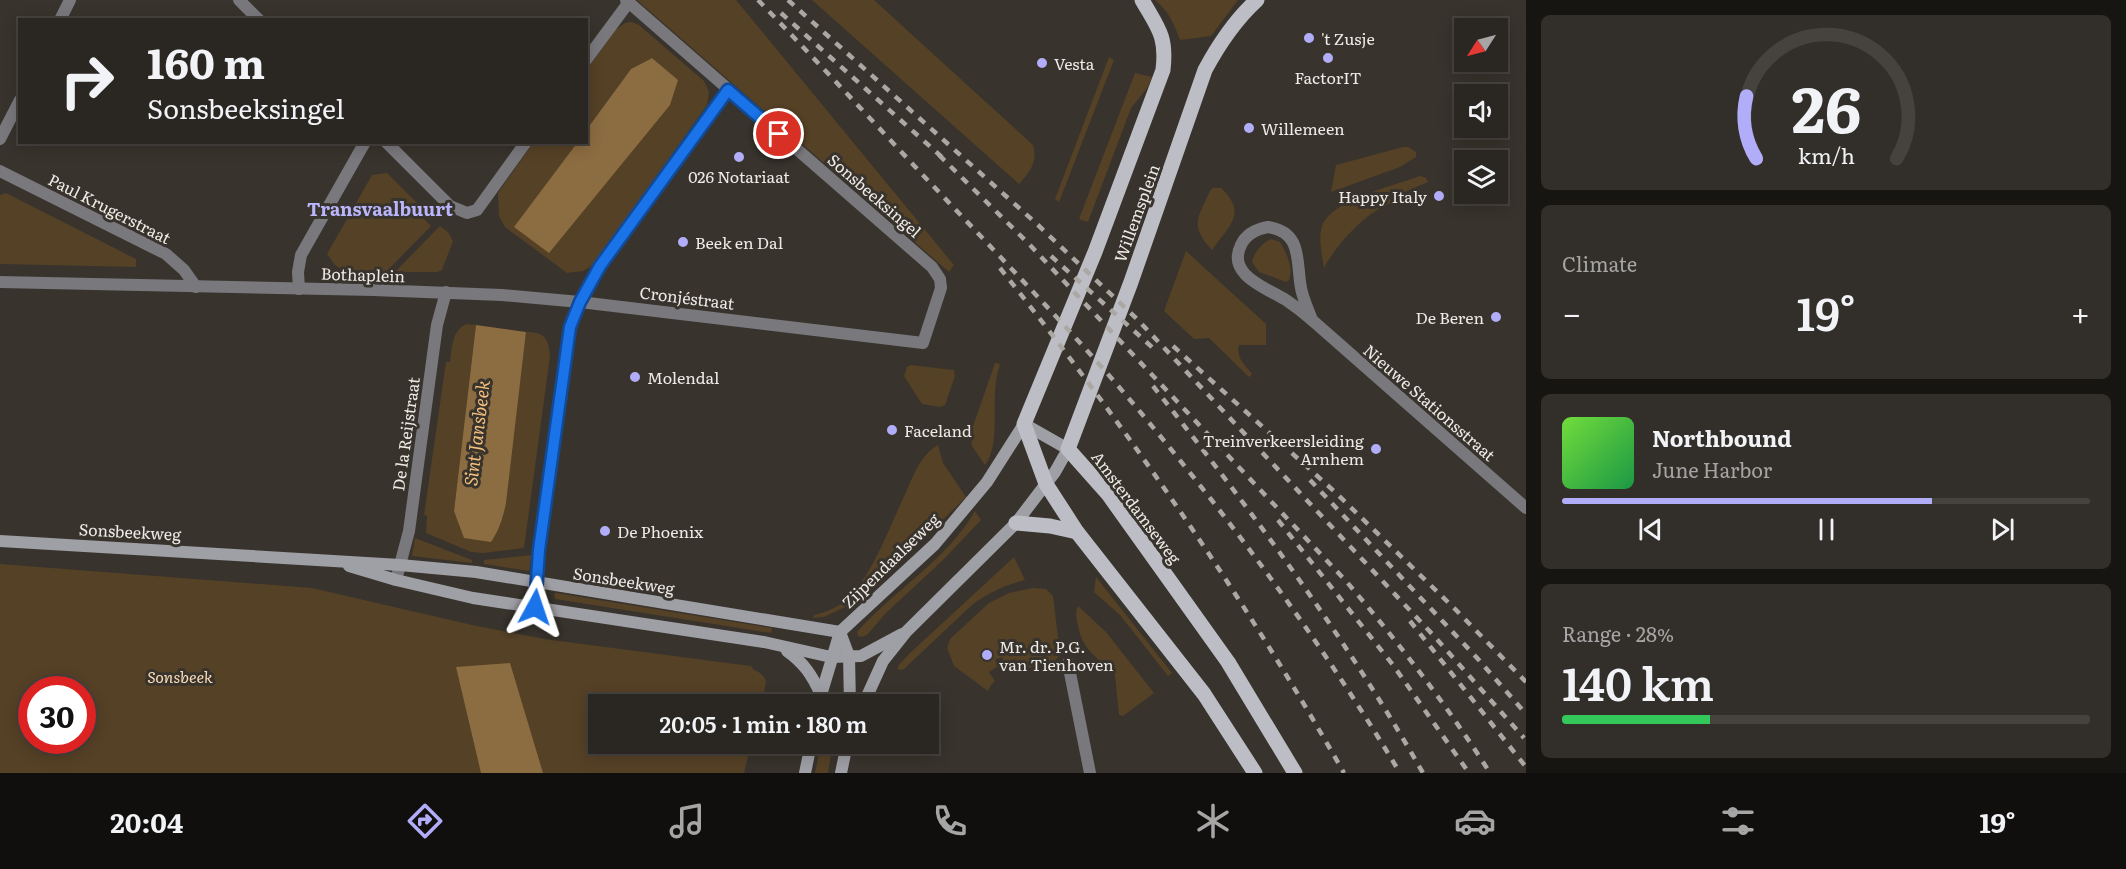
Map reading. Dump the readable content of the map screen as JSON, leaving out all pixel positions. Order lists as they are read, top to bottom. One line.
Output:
{"streets":{"main road":["Willemsplein","Amsterdamseweg","Sonsbeekweg","Zijpendaalseweg"],"street":["Sonsbeeksingel","Paul Krugerstraat","Bothaplein","Cronjéstraat","Nieuwe Stationsstraat","De la Reijstraat"]},"crossings":[["Sonsbeeksingel","Cronjéstraat"],["Willemsplein","Amsterdamseweg"],["Willemsplein","Zijpendaalseweg"],["Bothaplein","Cronjéstraat"],["Bothaplein","De la Reijstraat"],["Cronjéstraat","De la Reijstraat"],["De la Reijstraat","Sonsbeekweg"],["Amsterdamseweg","Zijpendaalseweg"],["Sonsbeekweg","Zijpendaalseweg"]],"districts":["Transvaalbuurt"],"water":["Sint Jansbeek"],"parks":["Sonsbeek"],"places":["'t Zusje","FactorIT","Vesta","Willemeen","026 Notariaat","Happy Italy","Beek en Dal","De Beren","Molendal","Faceland","Treinverkeersleiding Arnhem","De Phoenix","Mr. dr. P.G. van Tienhoven"],"north":"bottom left","page":{"turn":["160 m","Sonsbeeksingel"],"tile":["Climate",["Range · 28%","140 km"]],"heat":["−","19°","+"],"song":["Northbound","June Harbor"],"limit":"30","trip":"20:05 · 1 min · 180 m","tabs":["20:04","19°"],"gauge":["26","km/h"]}}
